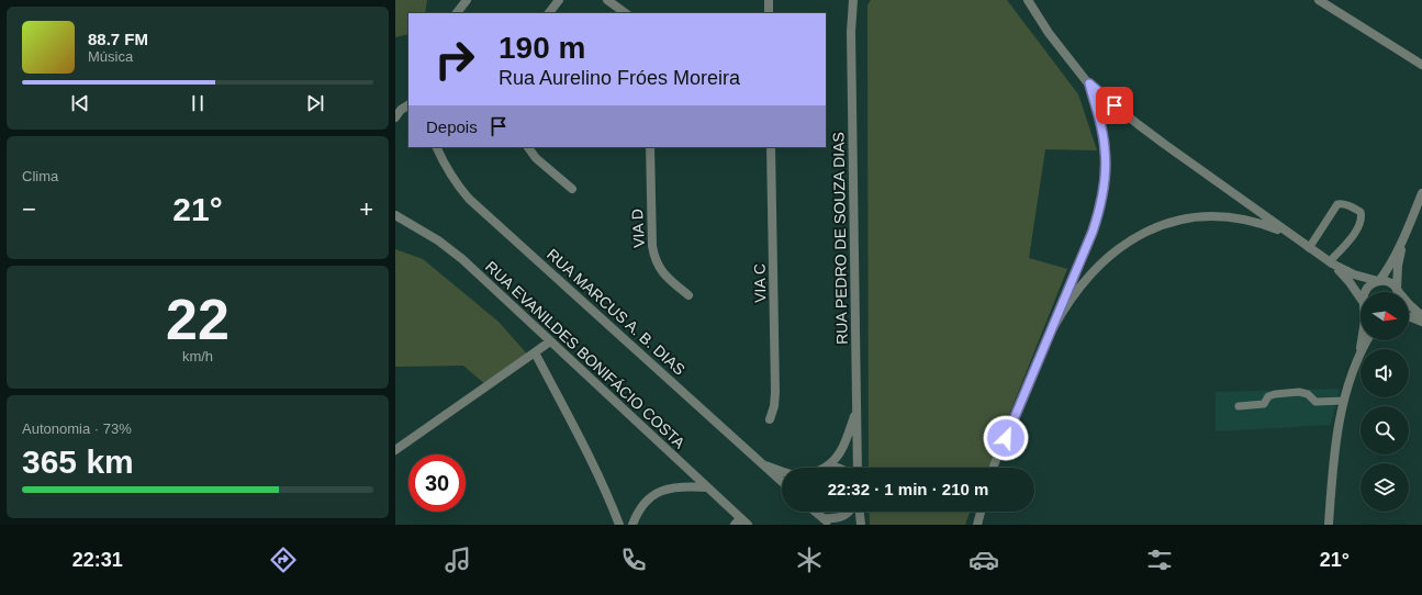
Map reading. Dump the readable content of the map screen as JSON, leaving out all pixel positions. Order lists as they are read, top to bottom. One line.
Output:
{"streets":{"street":["VIA D","RUA PEDRO DE SOUZA DIAS","VIA C","RUA MARCUS A. B. DIAS","RUA EVANILDES BONIFÁCIO COSTA"]},"north":"right","page":{"turn":["190 m","Rua Aurelino Fróes Moreira"],"song":["88.7 FM","Música"],"then":"Depois","tile":["Clima",["22","km/h"],["Autonomia · 73%","365 km"]],"heat":["−","21°","+"],"limit":"30","trip":"22:32 · 1 min · 210 m","tabs":["22:31","21°"]}}
